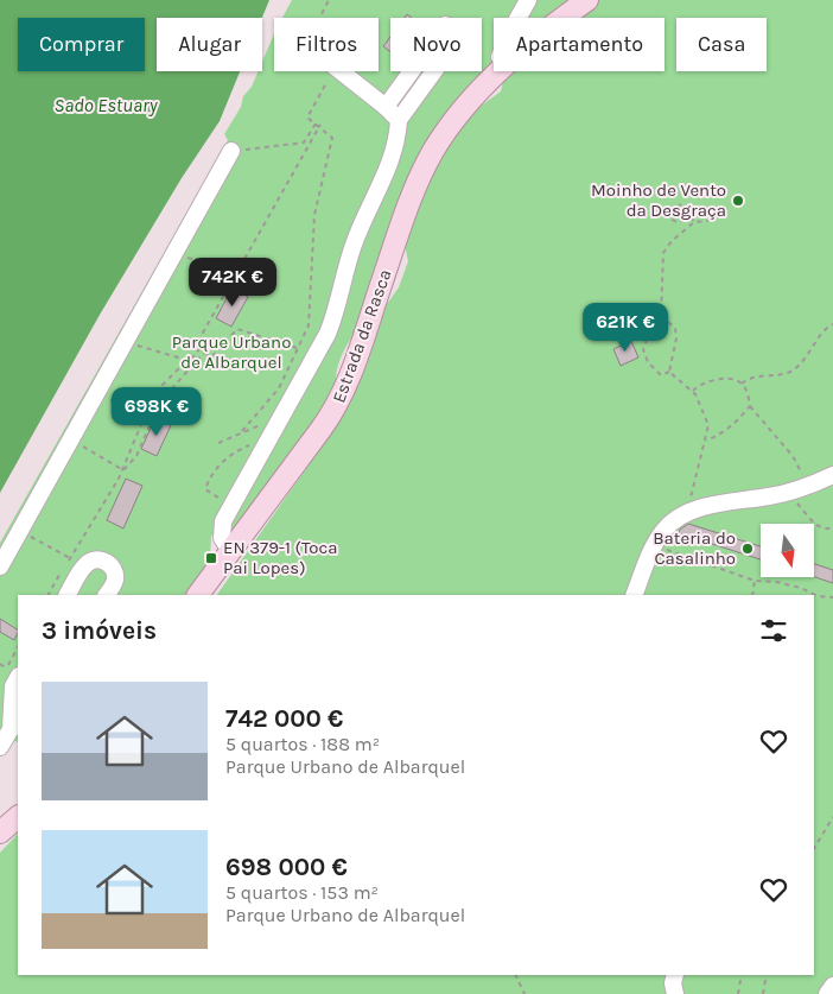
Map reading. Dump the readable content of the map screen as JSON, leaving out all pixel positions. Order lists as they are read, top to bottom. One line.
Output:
{"streets":{"main road":["Estrada da Rasca"]},"water":["Sado Estuary"],"parks":["Parque Urbano de Albarquel"],"places":{"other":["Moinho de Vento da Desgraça","Bateria do Casalinho"],"transit":["EN 379-1 (Toca Pai Lopes)"]},"north":"bottom","page":{"chip":["Comprar","Alugar","Filtros","Novo","Apartamento","Casa"],"price":["742K €","621K €","698K €"],"heading":"3 imóveis","list":[{"name":"742 000 €","note":"5 quartos · 188 m² · Parque Urbano de Albarquel"},{"name":"698 000 €","note":"5 quartos · 153 m² · Parque Urbano de Albarquel"}]}}
